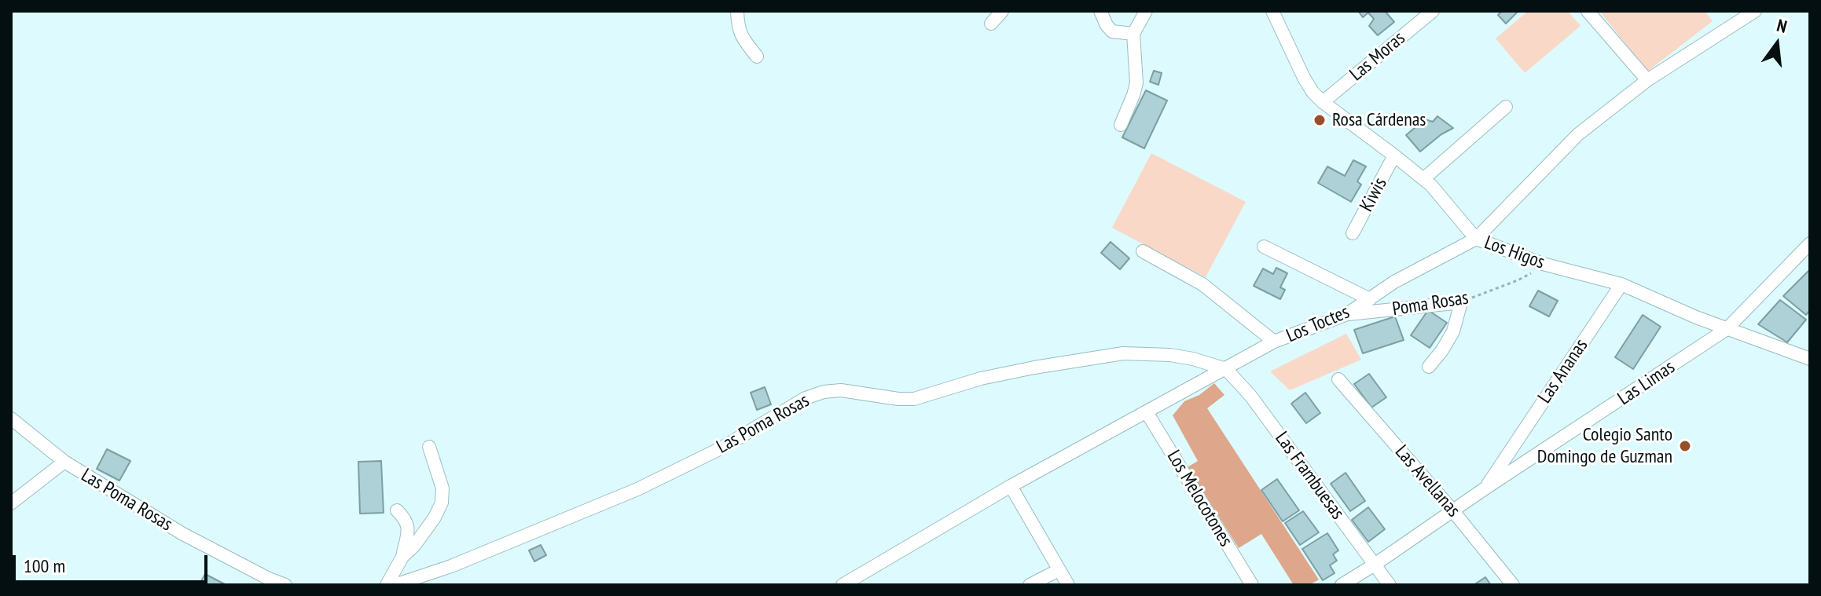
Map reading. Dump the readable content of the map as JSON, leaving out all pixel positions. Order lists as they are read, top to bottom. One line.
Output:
{"streets":{"street":["Las Moras","Kiwis","Los Higos","Poma Rosas","Los Toctes","Las Ananas","Las Limas","Las Poma Rosas","Las Frambuesas","Las Avellanas","Los Melocotones"]},"crossings":[["Las Moras","Los Higos"],["Kiwis","Los Higos"],["Los Higos","Poma Rosas"],["Los Higos","Los Toctes"],["Los Higos","Las Ananas"],["Los Higos","Las Limas"],["Poma Rosas","Los Toctes"],["Los Toctes","Las Poma Rosas"],["Los Toctes","Las Frambuesas"],["Los Toctes","Los Melocotones"],["Las Ananas","Las Limas"],["Las Limas","Las Frambuesas"],["Las Limas","Las Avellanas"],["Las Poma Rosas","Las Frambuesas"]],"places":["Rosa Cárdenas","Colegio Santo Domingo de Guzman"],"scale_bar":"100 m","north":"top"}
